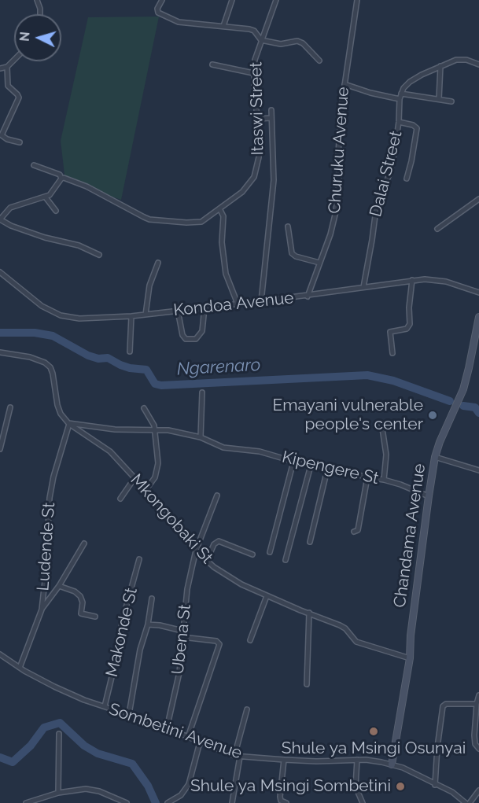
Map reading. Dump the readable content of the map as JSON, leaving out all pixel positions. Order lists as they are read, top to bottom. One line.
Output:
{"streets":{"street":["Itaswi Street","Churuku Avenue","Dalai Street","Kondoa Avenue","Kipengere St","Mkongobaki St","Chandama Avenue","Ludende St","Makonde St","Ubena St","Sombetini Avenue"]},"crossings":[["Churuku Avenue","Kondoa Avenue"],["Dalai Street","Kondoa Avenue"],["Kipengere St","Mkongobaki St"],["Kipengere St","Chandama Avenue"],["Kipengere St","Ludende St"],["Mkongobaki St","Chandama Avenue"],["Mkongobaki St","Ludende St"],["Mkongobaki St","Ubena St"],["Chandama Avenue","Sombetini Avenue"],["Ludende St","Sombetini Avenue"],["Makonde St","Sombetini Avenue"],["Ubena St","Sombetini Avenue"]],"water":["Ngarenaro"],"places":["Emayani vulnerable people's center","Shule ya Msingi Osunyai","Shule ya Msingi Sombetini"],"north":"left"}
